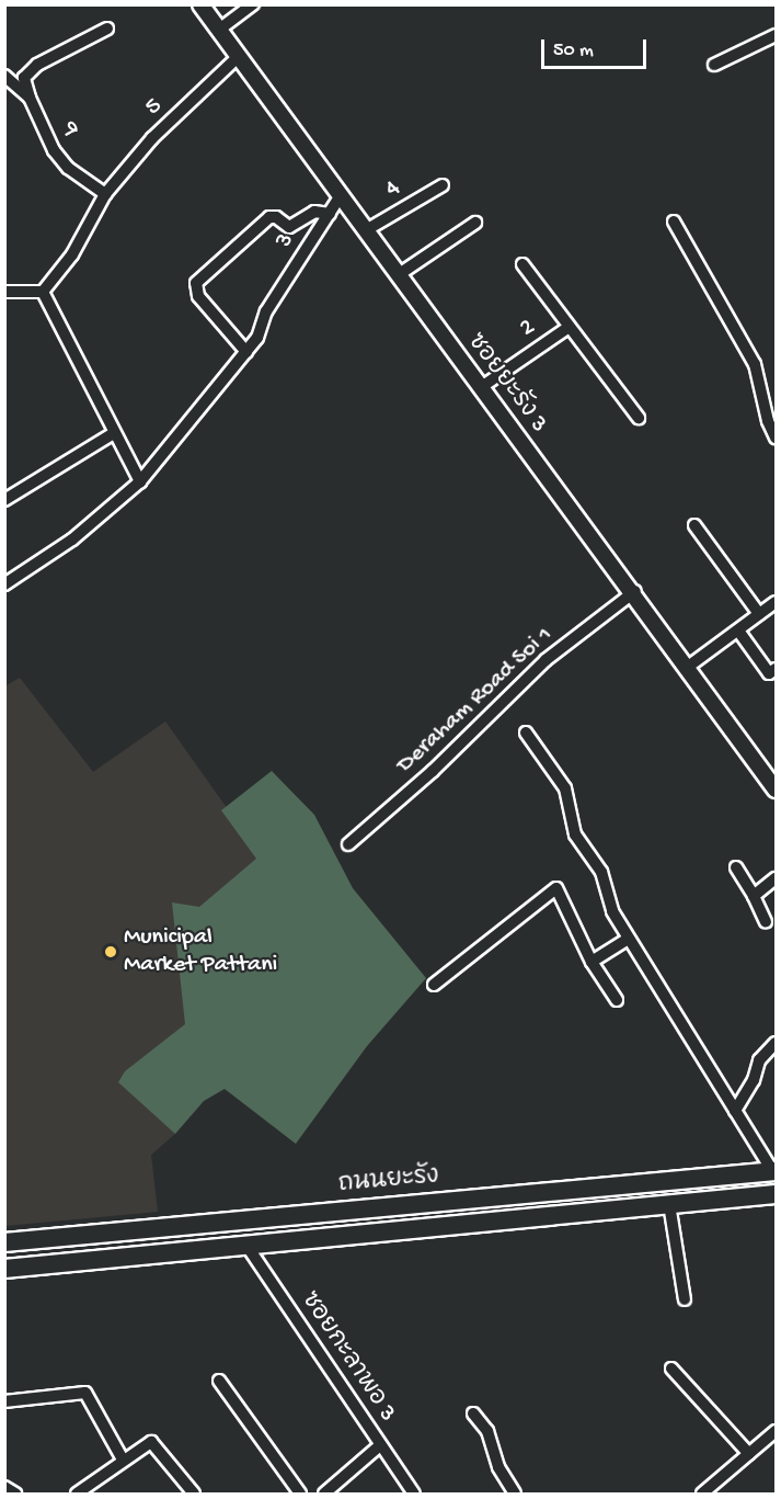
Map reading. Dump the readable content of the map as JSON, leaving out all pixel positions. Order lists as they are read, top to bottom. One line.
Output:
{"streets":{"main road":["ถนนยะรัง"],"street":["5","9","4","3","2","ซอยยะรัง 3","Deraham Road Soi 1","ซอยกะลาพอ 3"]},"crossings":[["5","9"],["5","ซอยยะรัง 3"],["4","ซอยยะรัง 3"],["3","ซอยยะรัง 3"],["2","ซอยยะรัง 3"],["ซอยยะรัง 3","Deraham Road Soi 1"],["ถนนยะรัง","ซอยกะลาพอ 3"]],"places":["Municipal Market Pattani"],"scale_bar":"50 m"}
